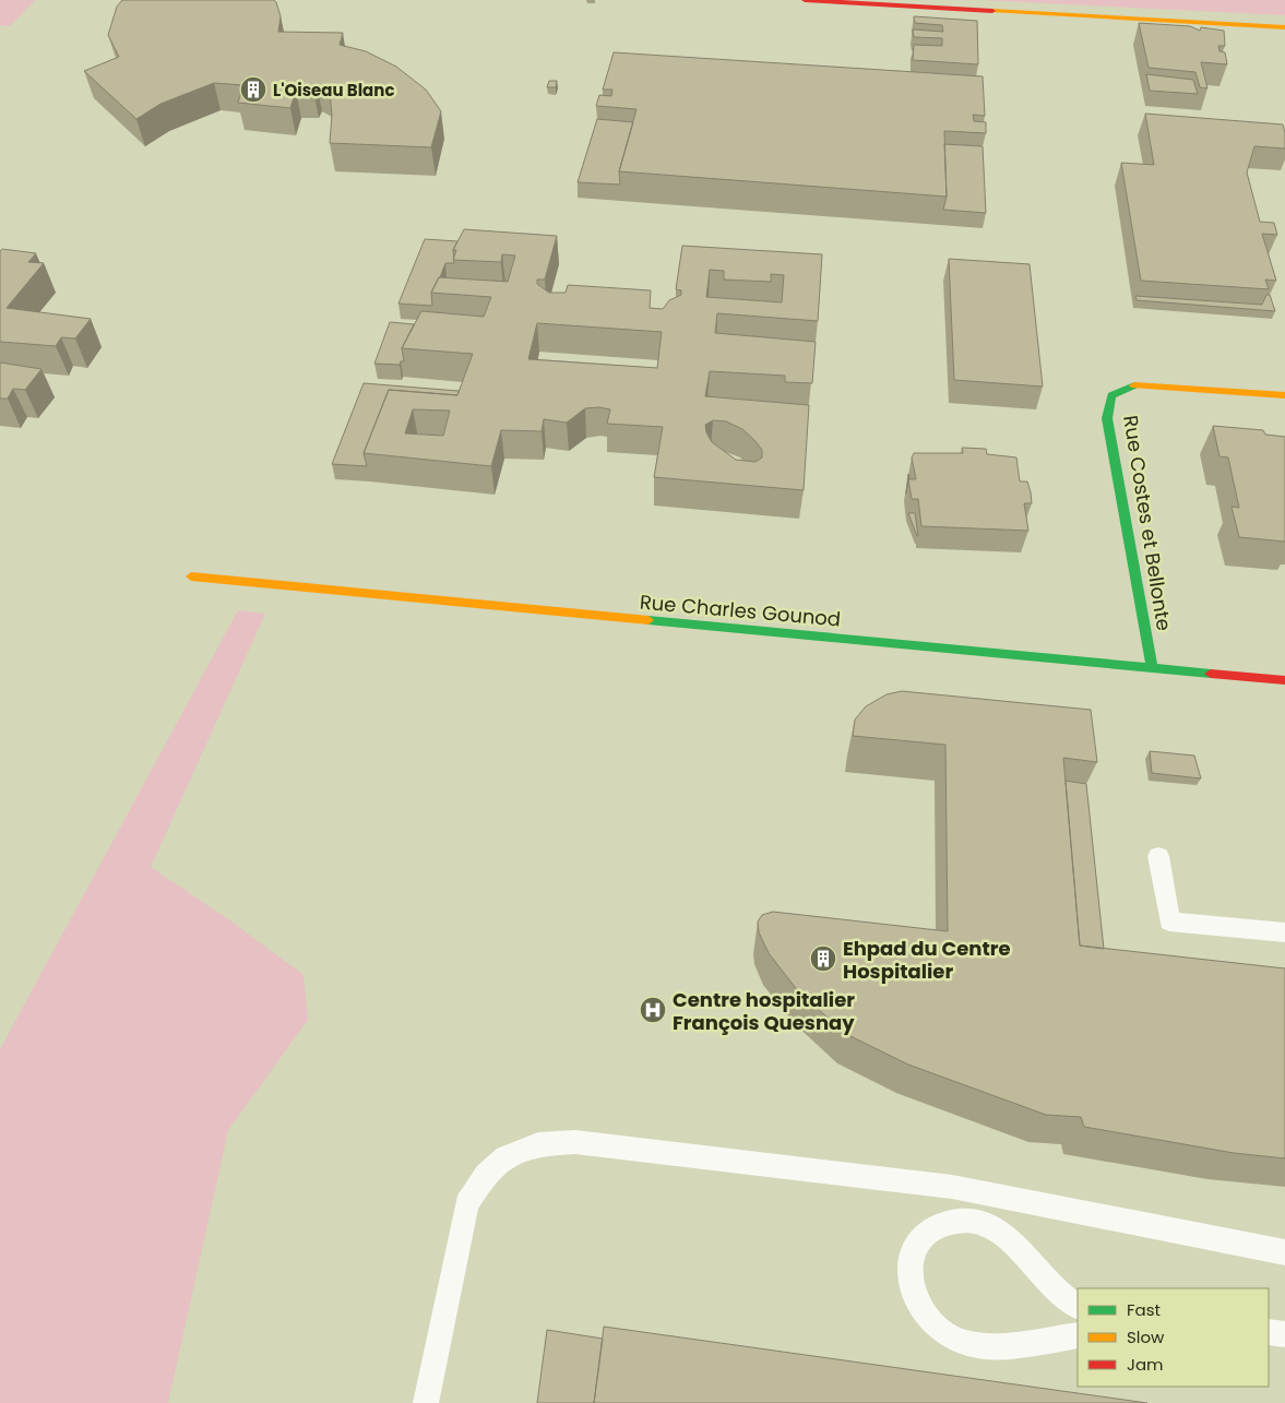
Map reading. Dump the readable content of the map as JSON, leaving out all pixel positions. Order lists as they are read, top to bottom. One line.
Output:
{"streets":{"street":["Rue Costes et Bellonte","Rue Charles Gounod"]},"crossings":[["Rue Costes et Bellonte","Rue Charles Gounod"]],"places":{"building":["L'Oiseau Blanc","Ehpad du Centre Hospitalier"],"hospital":["Centre hospitalier François Quesnay"]},"legend":["Fast","Slow","Jam"]}
